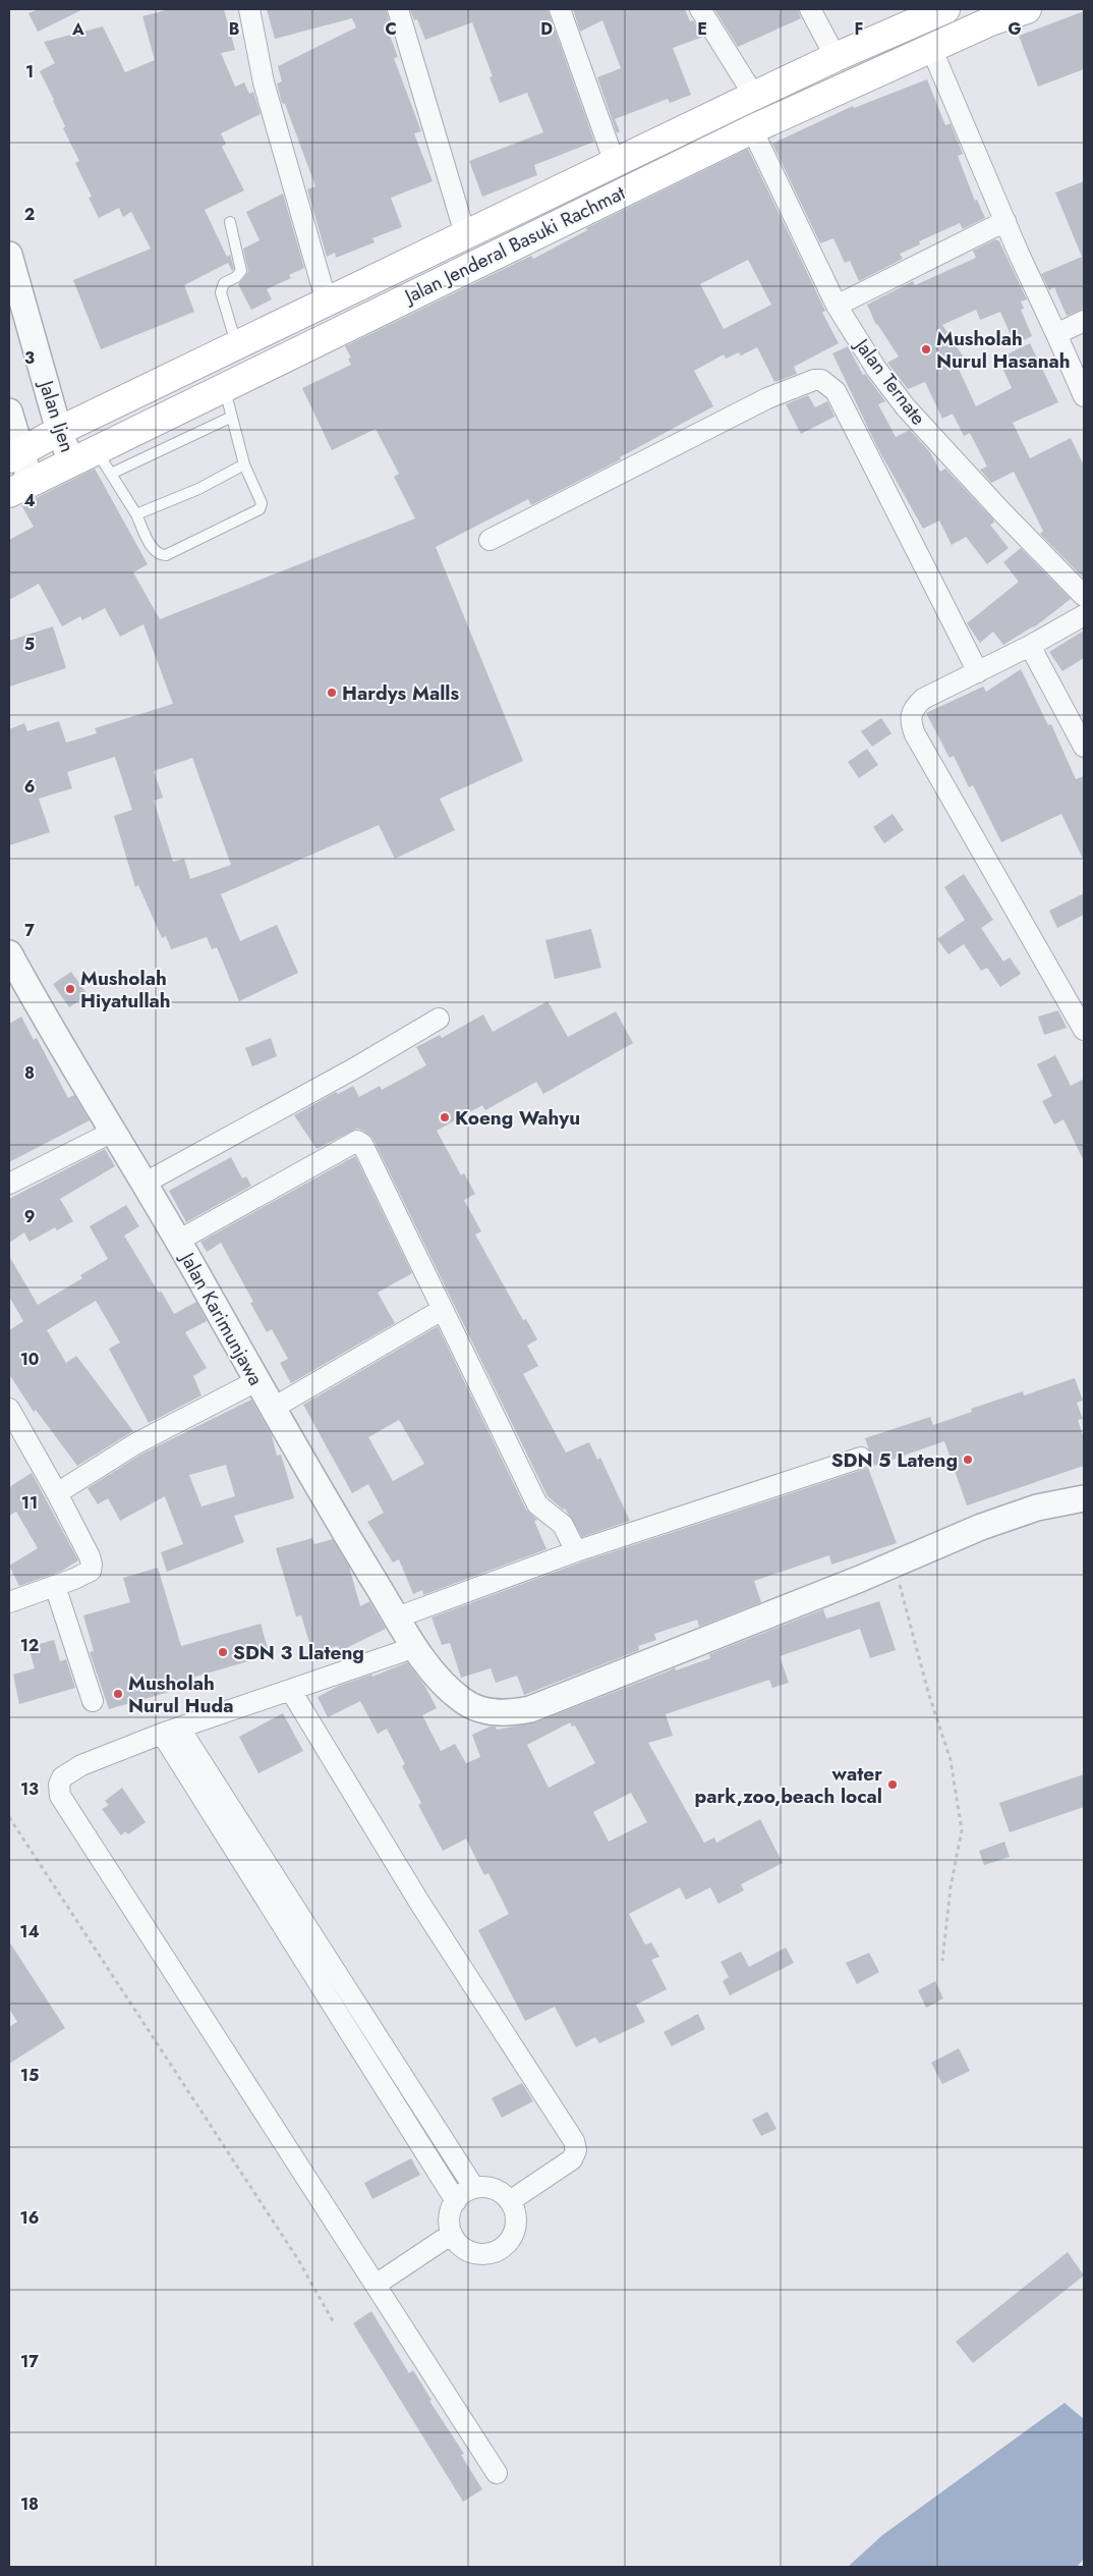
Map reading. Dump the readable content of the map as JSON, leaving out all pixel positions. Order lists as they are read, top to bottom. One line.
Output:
{"streets":{"main road":["Jalan Jenderal Basuki Rachmat"],"street":["Jalan Ternate","Jalan Ijen","Jalan Karimunjawa"]},"crossings":[["Jalan Jenderal Basuki Rachmat","Jalan Ternate"],["Jalan Jenderal Basuki Rachmat","Jalan Ijen"]],"places":["Musholah Nurul Hasanah","Hardys Malls","Musholah Hiyatullah","Koeng Wahyu","SDN 5 Lateng","SDN 3 Llateng","Musholah Nurul Huda","water park,zoo,beach local"],"grid":{"columns":["A","B","C","D","E","F","G"],"rows":["1","2","3","4","5","6","7","8","9","10","11","12","13","14","15","16","17","18"]}}
